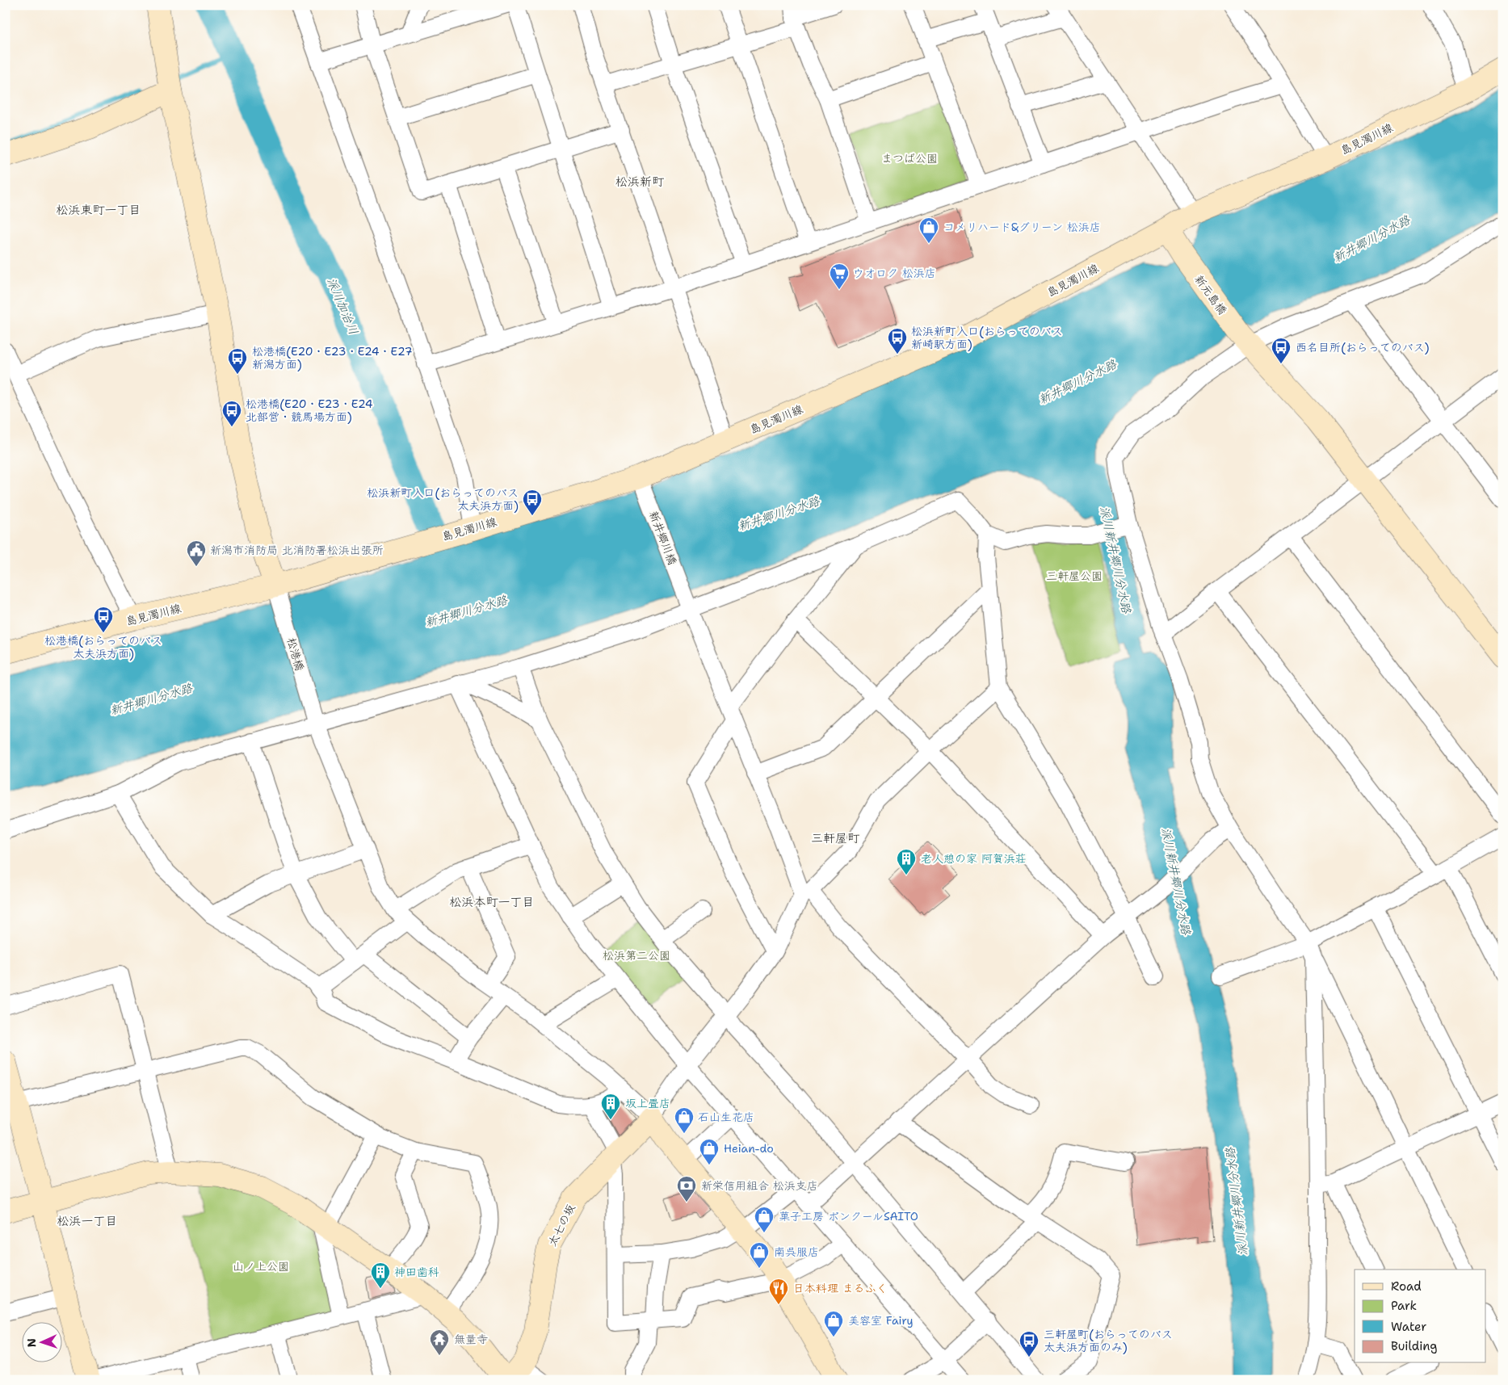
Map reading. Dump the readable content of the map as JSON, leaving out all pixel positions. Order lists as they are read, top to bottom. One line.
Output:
{"streets":{"street":["島見濁川線","新元島橋","新井郷川橋","松港橋","太七の坂"]},"crossings":[["島見濁川線","新元島橋"],["島見濁川線","新井郷川橋"],["島見濁川線","松港橋"],["松港橋","太七の坂"]],"districts":["松浜新町","松浜東町一丁目","三軒屋町","松浜本町一丁目","松浜一丁目"],"water":["新井郷川分水路","派川加治川","派川新井郷川分水路"],"parks":["まつば公園","三軒屋公園","松浜第二公園","山ノ上公園"],"places":{"shop":["コメリハード&グリーン 松浜店","石山生花店","Heian-do","菓子工房 ボンクールSAITO","南呉服店","美容室 Fairy"],"supermarket":["ウオロク 松浜店"],"bus stop":["松浜新町入口(おらってのバス 新崎駅方面)","西名目所(おらってのバス)","松港橋(E20・E23・E24・E27 新潟方面)","松港橋(E20・E23・E24 北部営・競馬場方面)","松浜新町入口(おらってのバス 太夫浜方面)","松港橋(おらってのバス 太夫浜方面)","三軒屋町(おらってのバス 太夫浜方面のみ)"],"public building":["新潟市消防局 北消防署松浜出張所"],"building":["老人憩の家 阿賀浜荘","坂上畳店","神田歯科"],"bank":["新栄信用組合 松浜支店"],"restaurant":["日本料理 まるふく"],"temple":["無量寺"]},"legend":["Road","Park","Water","Building"],"north":"left"}
